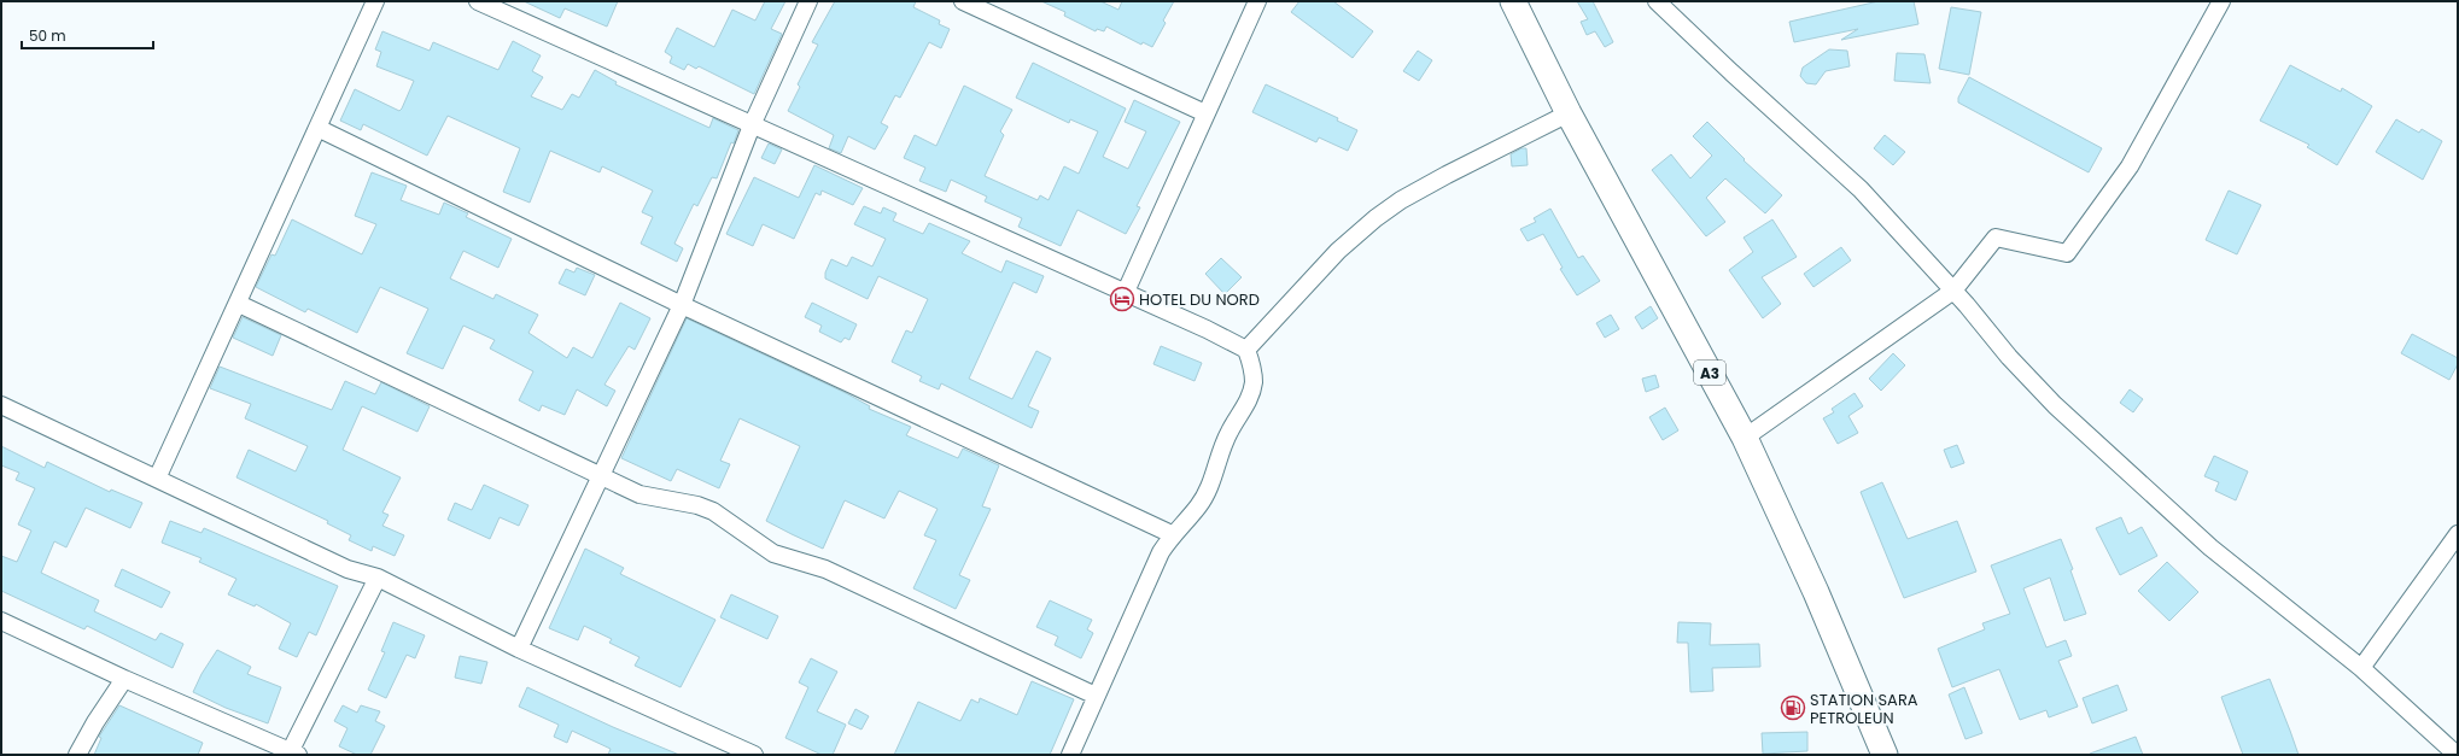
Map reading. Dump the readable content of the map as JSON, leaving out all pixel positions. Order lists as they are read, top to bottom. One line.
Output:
{"streets":{"highway":["A3"]},"places":{"hotel":["HOTEL DU NORD"],"fuel station":["STATION SARA PETROLEUN"]},"scale_bar":"50 m"}
